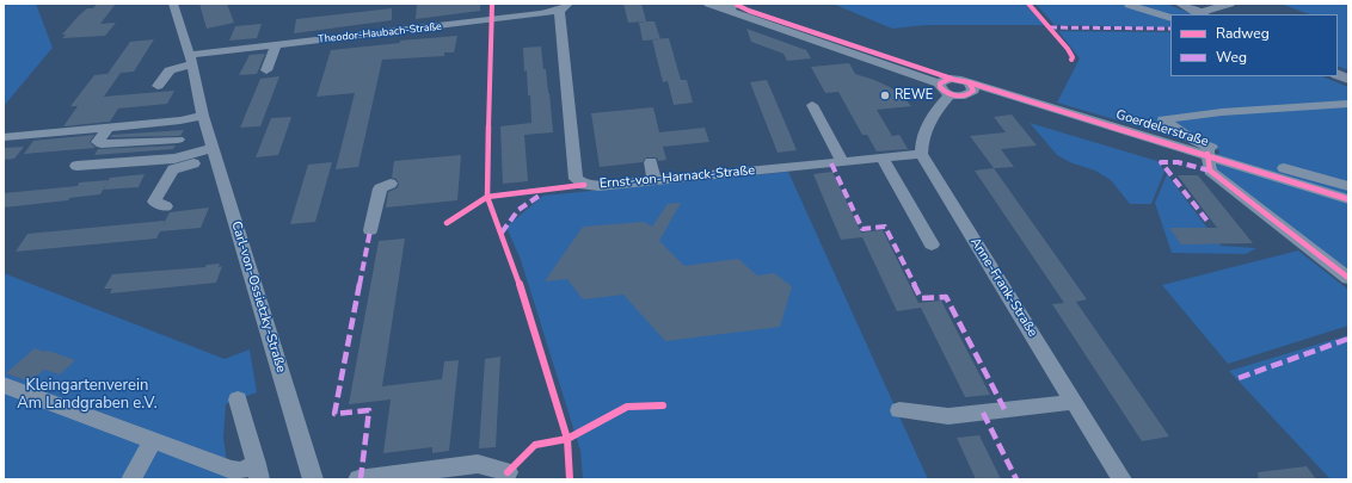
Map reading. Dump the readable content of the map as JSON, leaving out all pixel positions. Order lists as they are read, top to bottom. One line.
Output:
{"streets":{"street":["Theodor-Haubach-Straße","Goerdelerstraße","Ernst-von-Harnack-Straße","Anne-Frank-Straße","Carl-von-Ossietzky-Straße"]},"crossings":[["Theodor-Haubach-Straße","Ernst-von-Harnack-Straße"],["Theodor-Haubach-Straße","Carl-von-Ossietzky-Straße"],["Ernst-von-Harnack-Straße","Anne-Frank-Straße"]],"parks":["Kleingartenverein Am Landgraben e.V."],"places":["REWE"],"legend":["Radweg","Weg"]}
